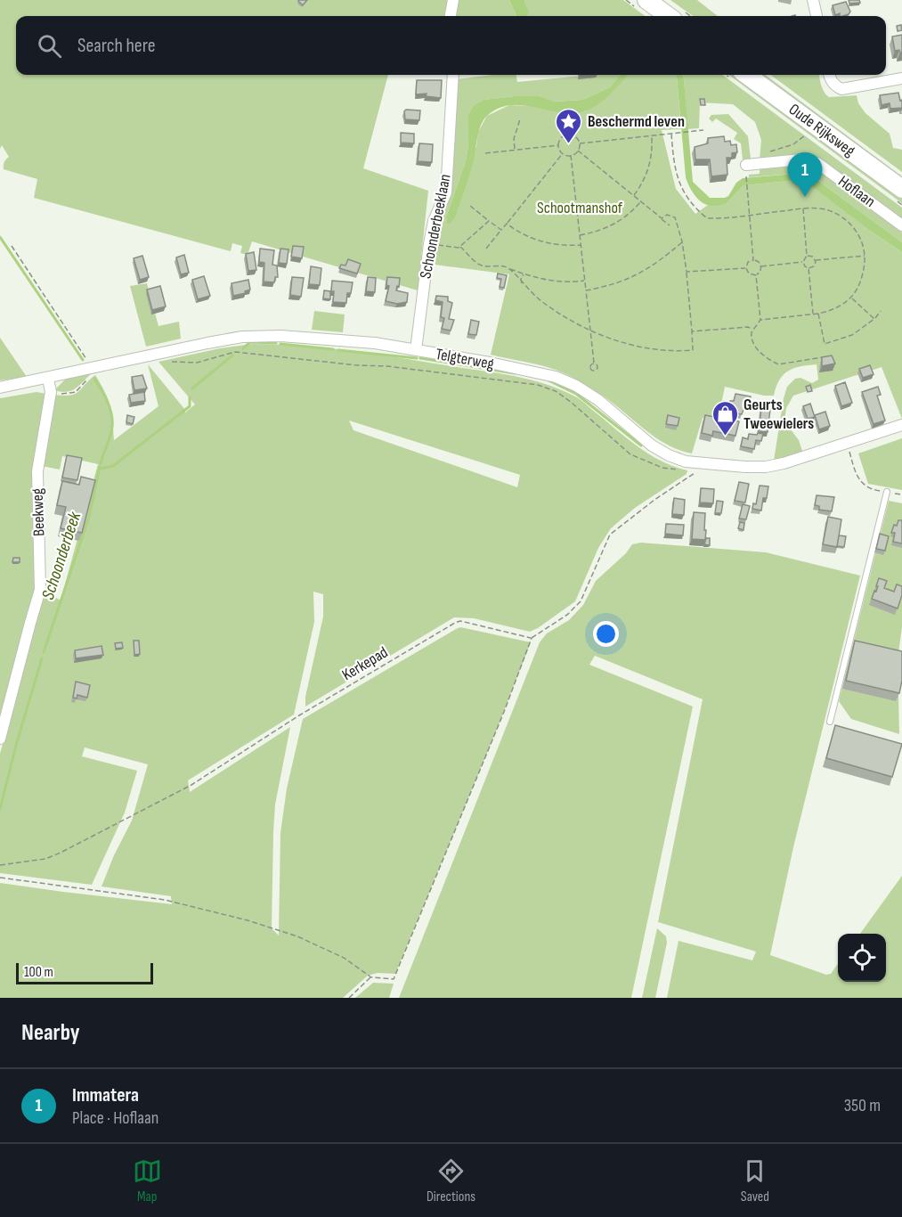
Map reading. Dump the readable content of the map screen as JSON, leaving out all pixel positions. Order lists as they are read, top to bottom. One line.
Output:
{"streets":{"main road":["Oude Rijksweg"],"street":["Hoflaan","Schoonderbeeklaan","Telgterweg","Beekweg"],"path":["Kerkepad"]},"crossings":[["Schoonderbeeklaan","Telgterweg"],["Telgterweg","Beekweg"]],"water":["Schoonderbeek"],"parks":["Schootmanshof"],"places":{"place":["Beschermd leven"],"shop":["Geurts Tweewielers"]},"scale_bar":"100 m","page":{"search":"Search here","pins":"1","scale":"100 m","heading":"Nearby","list":[{"mark":"1","name":"Immatera","note":"Place · Hoflaan","value":"350 m"}],"nav":["Map","Directions","Saved"]}}
